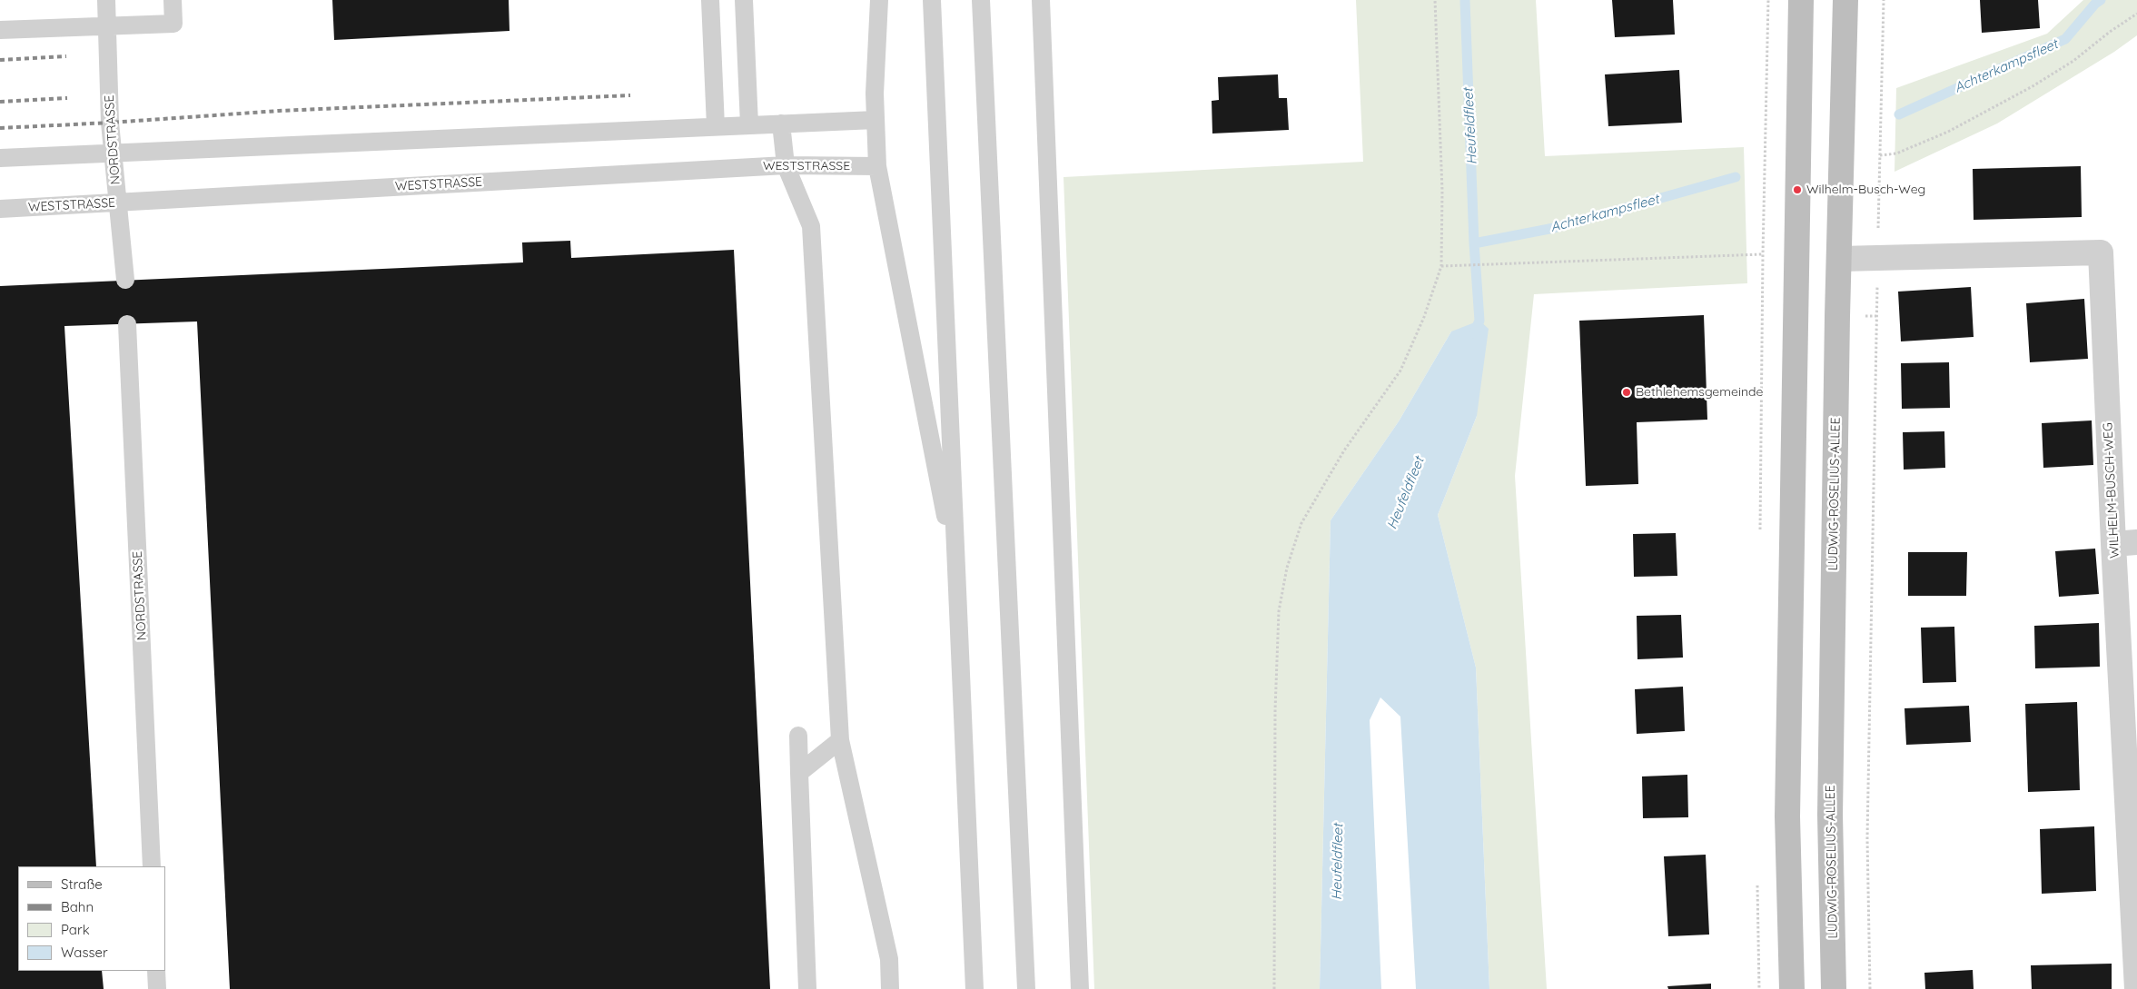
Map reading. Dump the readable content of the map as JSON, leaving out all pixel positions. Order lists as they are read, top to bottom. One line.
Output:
{"streets":{"main road":["LUDWIG-ROSELIUS-ALLEE"],"street":["WILHELM-BUSCH-WEG"],"lane":["NORDSTRASSE","WESTSTRASSE"]},"crossings":[["NORDSTRASSE","WESTSTRASSE"],["WILHELM-BUSCH-WEG","LUDWIG-ROSELIUS-ALLEE"]],"water":["Achterkampsfleet","Heufeldfleet"],"places":["Wilhelm-Busch-Weg","Bethlehemsgemeinde"],"legend":["Straße","Bahn","Park","Wasser"]}
